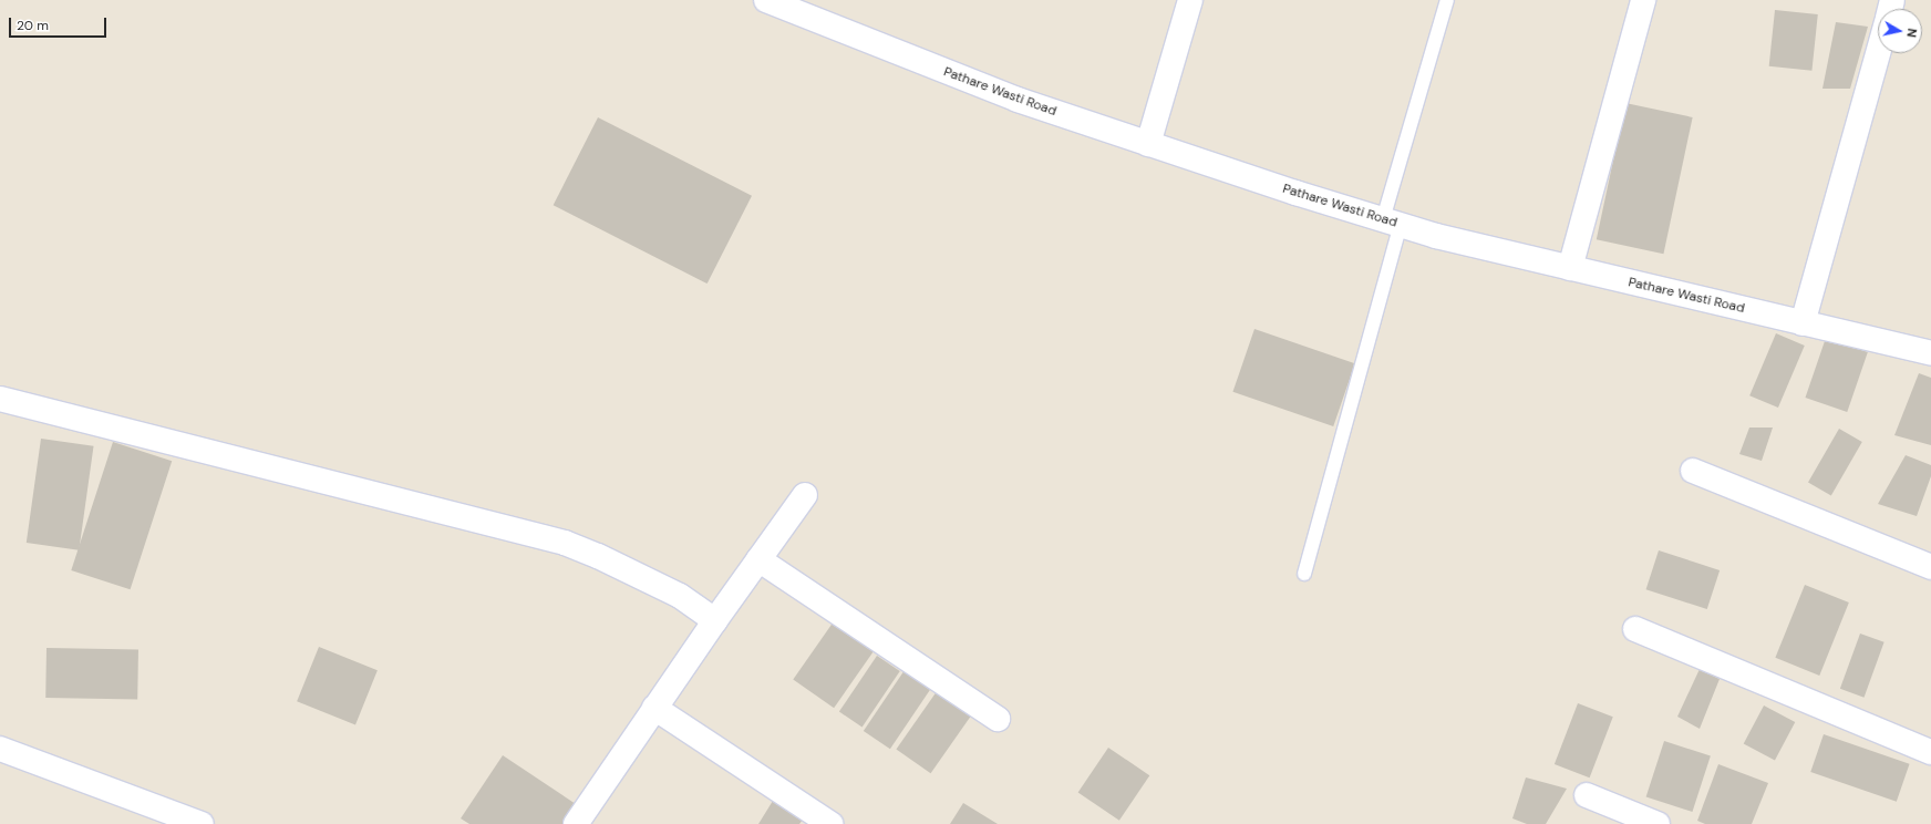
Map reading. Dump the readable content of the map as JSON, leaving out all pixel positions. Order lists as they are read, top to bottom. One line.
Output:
{"streets":{"street":["Pathare Wasti Road"]},"scale_bar":"20 m","north":"right"}
